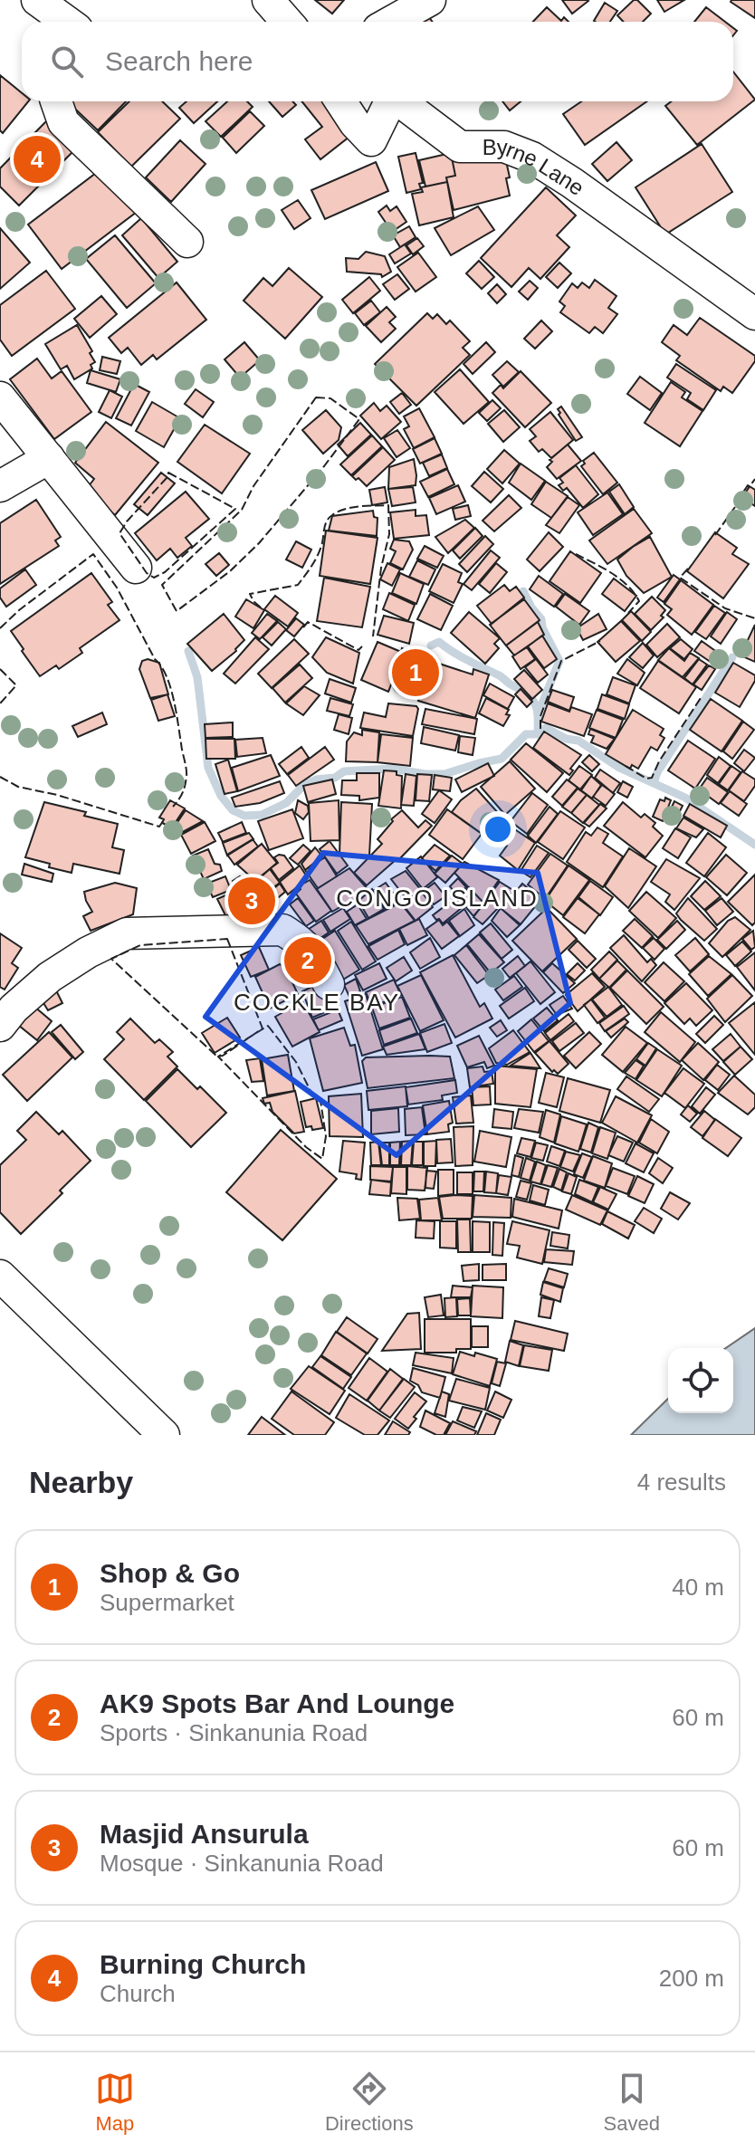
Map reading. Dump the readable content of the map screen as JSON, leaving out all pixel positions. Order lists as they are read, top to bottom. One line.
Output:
{"streets":{"street":["Byrne Lane"]},"districts":["CONGO ISLAND","COCKLE BAY"],"page":{"search":"Search here","pins":["4","1","3","2"],"heading":["Nearby","4 results"],"list":[{"mark":"1","name":"Shop & Go","note":"Supermarket","value":"40 m"},{"mark":"2","name":"AK9 Spots Bar And Lounge","note":"Sports · Sinkanunia Road","value":"60 m"},{"mark":"3","name":"Masjid Ansurula","note":"Mosque · Sinkanunia Road","value":"60 m"},{"mark":"4","name":"Burning Church","note":"Church","value":"200 m"}],"nav":["Map","Directions","Saved"]}}
